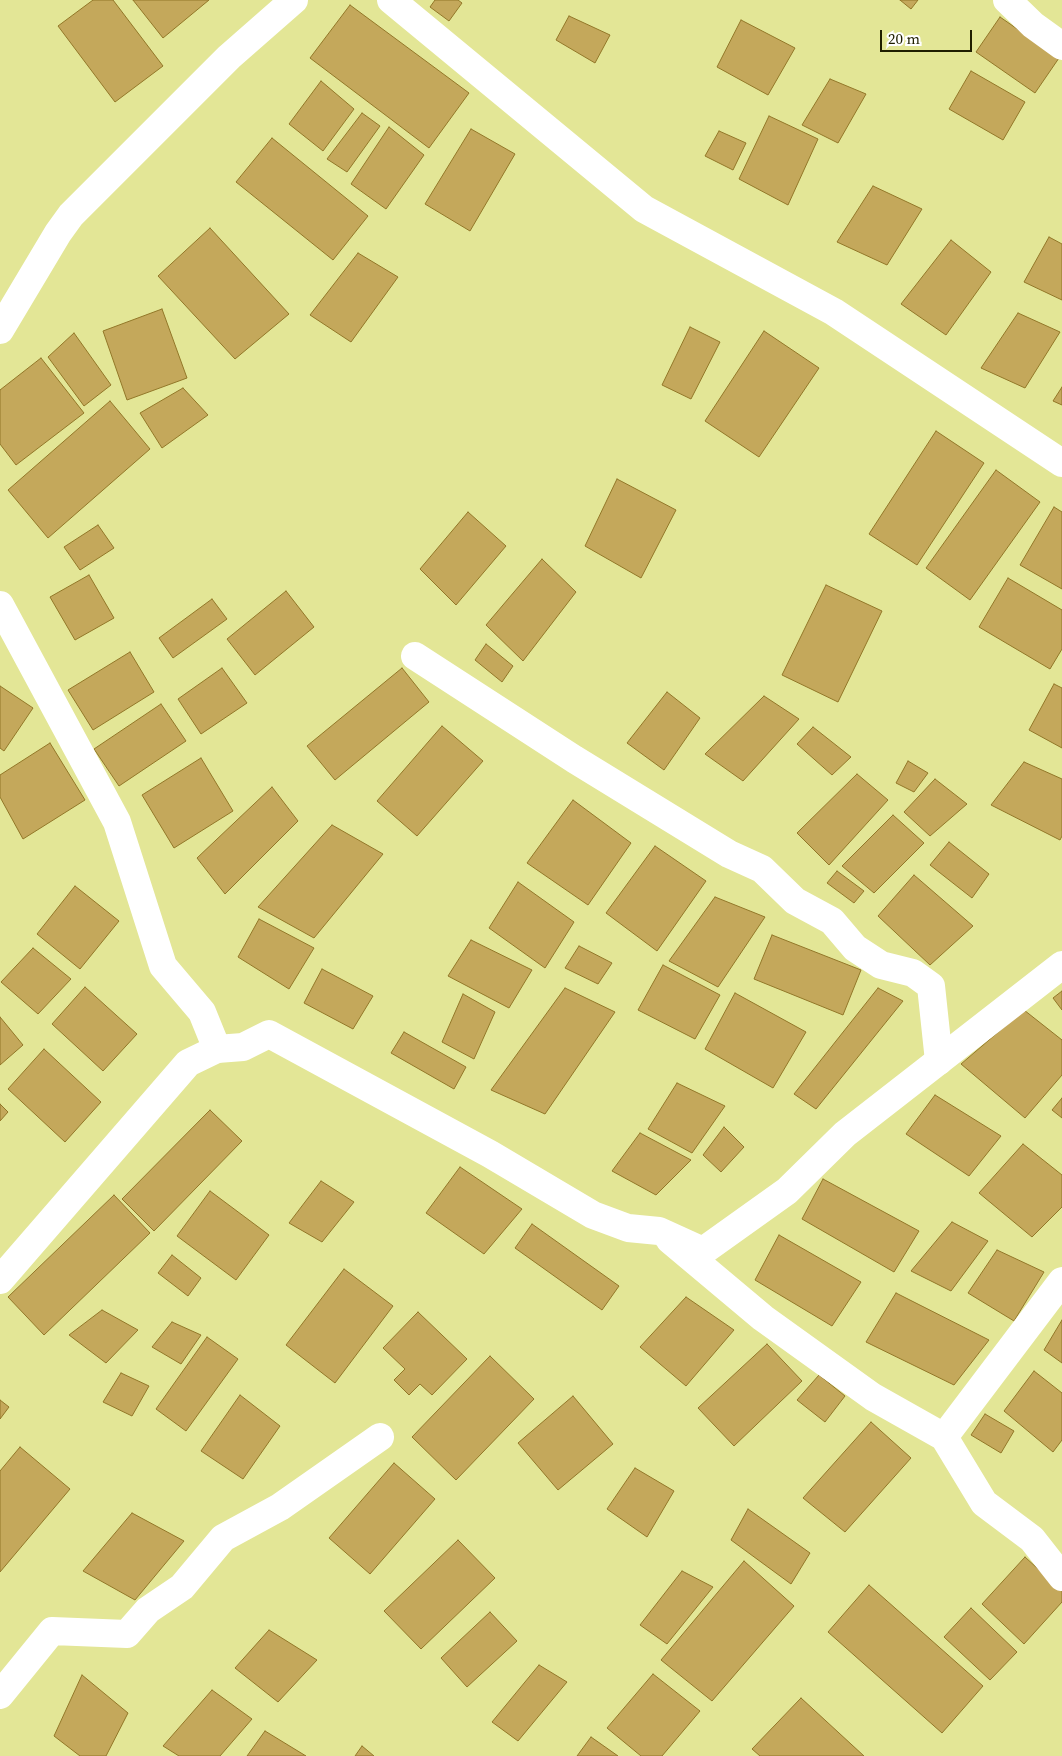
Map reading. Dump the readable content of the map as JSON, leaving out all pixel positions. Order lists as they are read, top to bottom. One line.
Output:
{"scale_bar":"20 m"}
